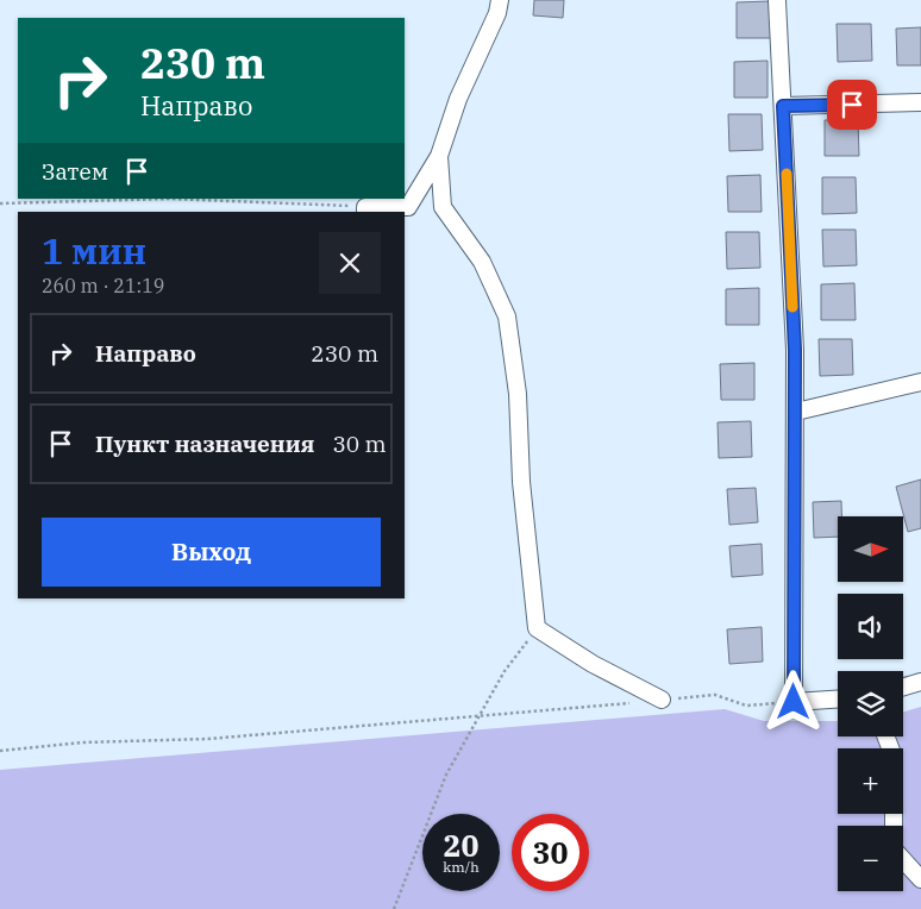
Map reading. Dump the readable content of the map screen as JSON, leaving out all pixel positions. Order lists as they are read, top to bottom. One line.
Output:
{"north":"right","page":{"turn":["230 m","Направо"],"then":"Затем","heading":["1 мин","260 m · 21:19"],"list":[{"name":"Направо","value":"230 m"},{"name":"Пункт назначения","value":"30 m"}],"buttons":"Выход","map_buttons":["+","−"],"speed":"20 km/h","limit":"30"}}
